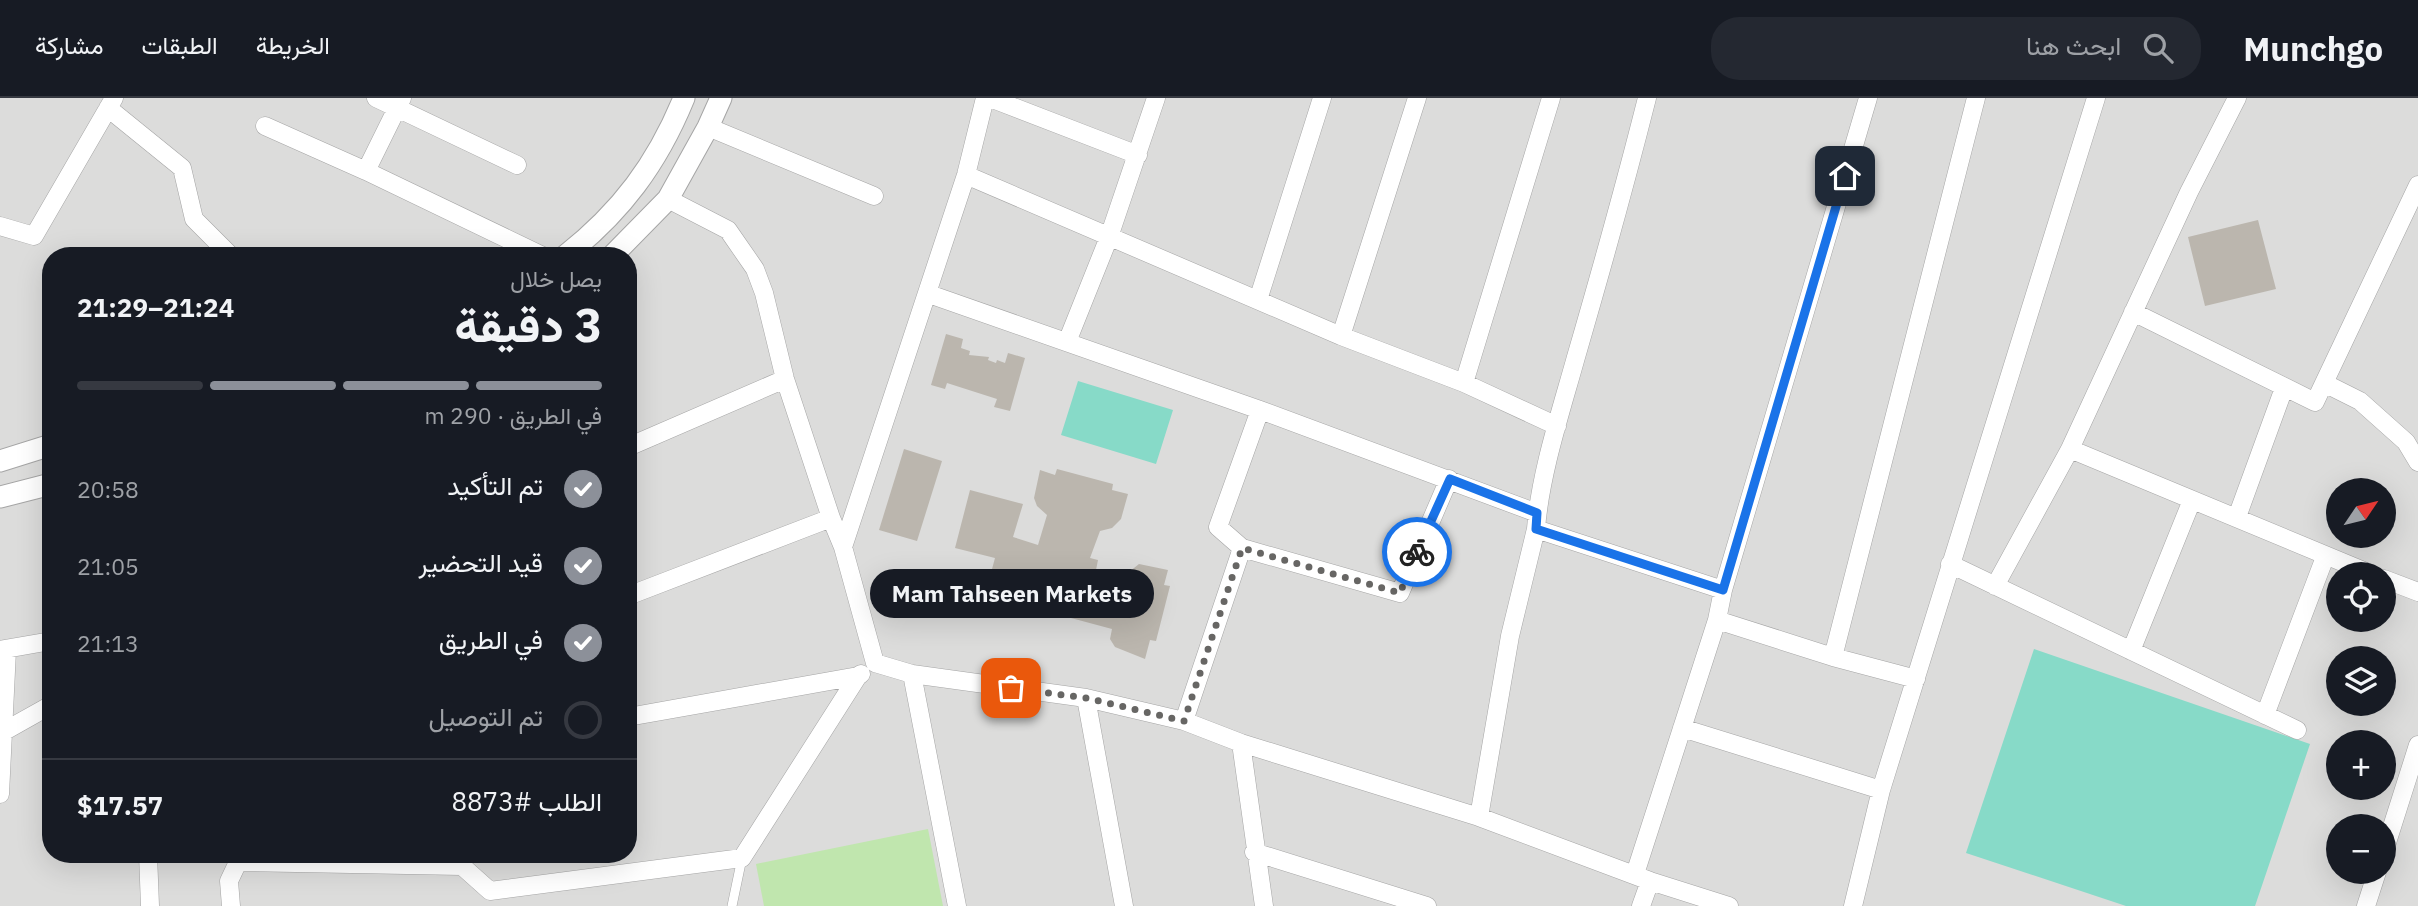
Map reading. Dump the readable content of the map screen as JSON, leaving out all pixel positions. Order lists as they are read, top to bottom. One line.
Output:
{"places":["Mam Tahseen Markets"],"north":"top right","page":{"header":"Munchgo","search":"ابحث هنا","nav":["الخريطة","الطبقات","مشاركة"],"heading":["3 دقيقة","يصل خلال","21:24–21:29"],"panel":["الطلب #8873","$17.57"],"bar":"في الطريق · 290 m","list":[["تم التأكيد","20:58"],["قيد التحضير","21:05"],["في الطريق","21:13"],"تم التوصيل"],"map_buttons":["+","−"],"bubble":"Mam Tahseen Markets"}}
